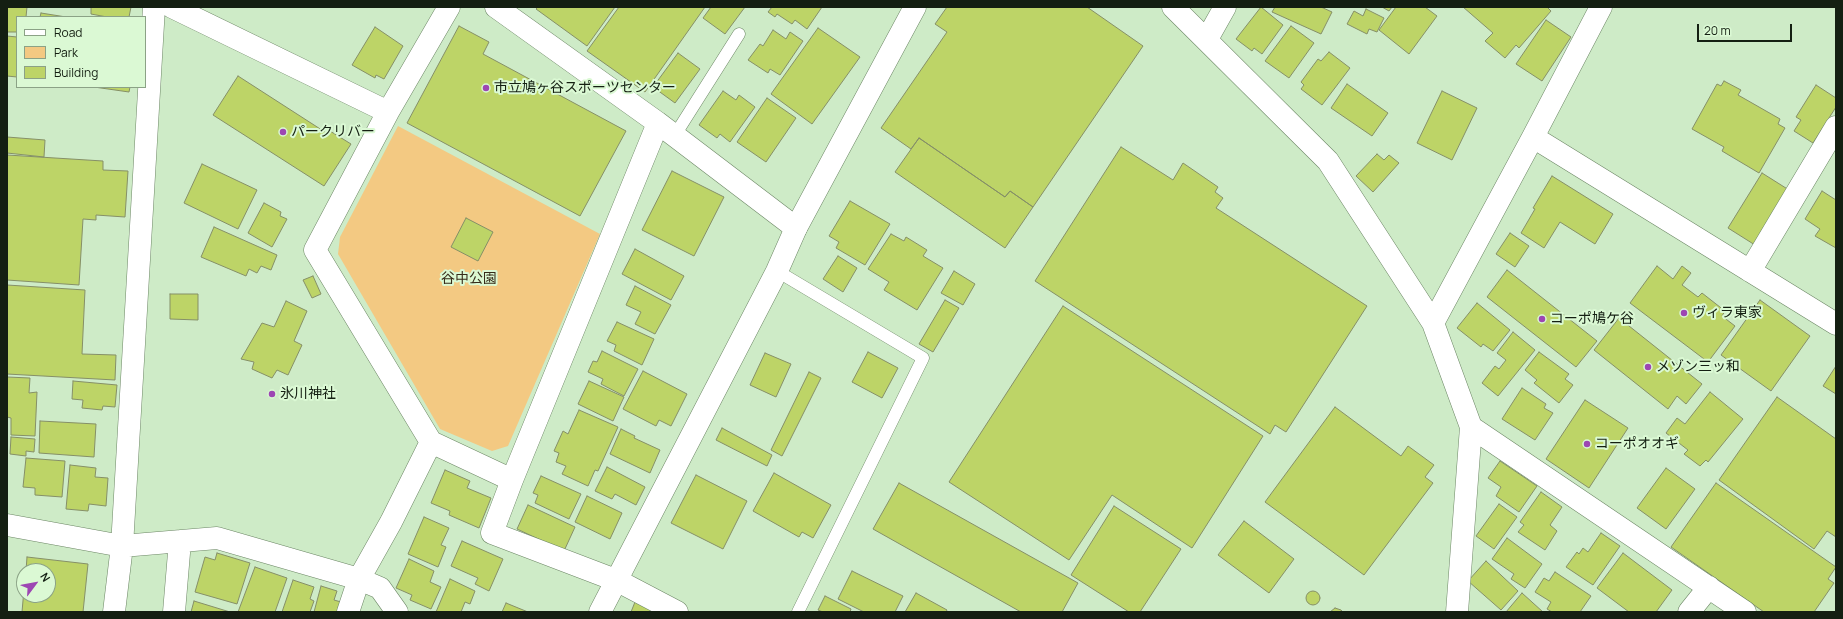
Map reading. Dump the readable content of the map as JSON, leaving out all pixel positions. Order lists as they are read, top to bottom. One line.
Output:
{"parks":["谷中公園"],"places":["市立鳩ヶ谷スポーツセンター","パークリバー","ヴィラ東家","コーポ鳩ケ谷","メゾン三ッ和","氷川神社","コーポオオギ"],"legend":["Road","Park","Building"],"scale_bar":"20 m","north":"top right"}
